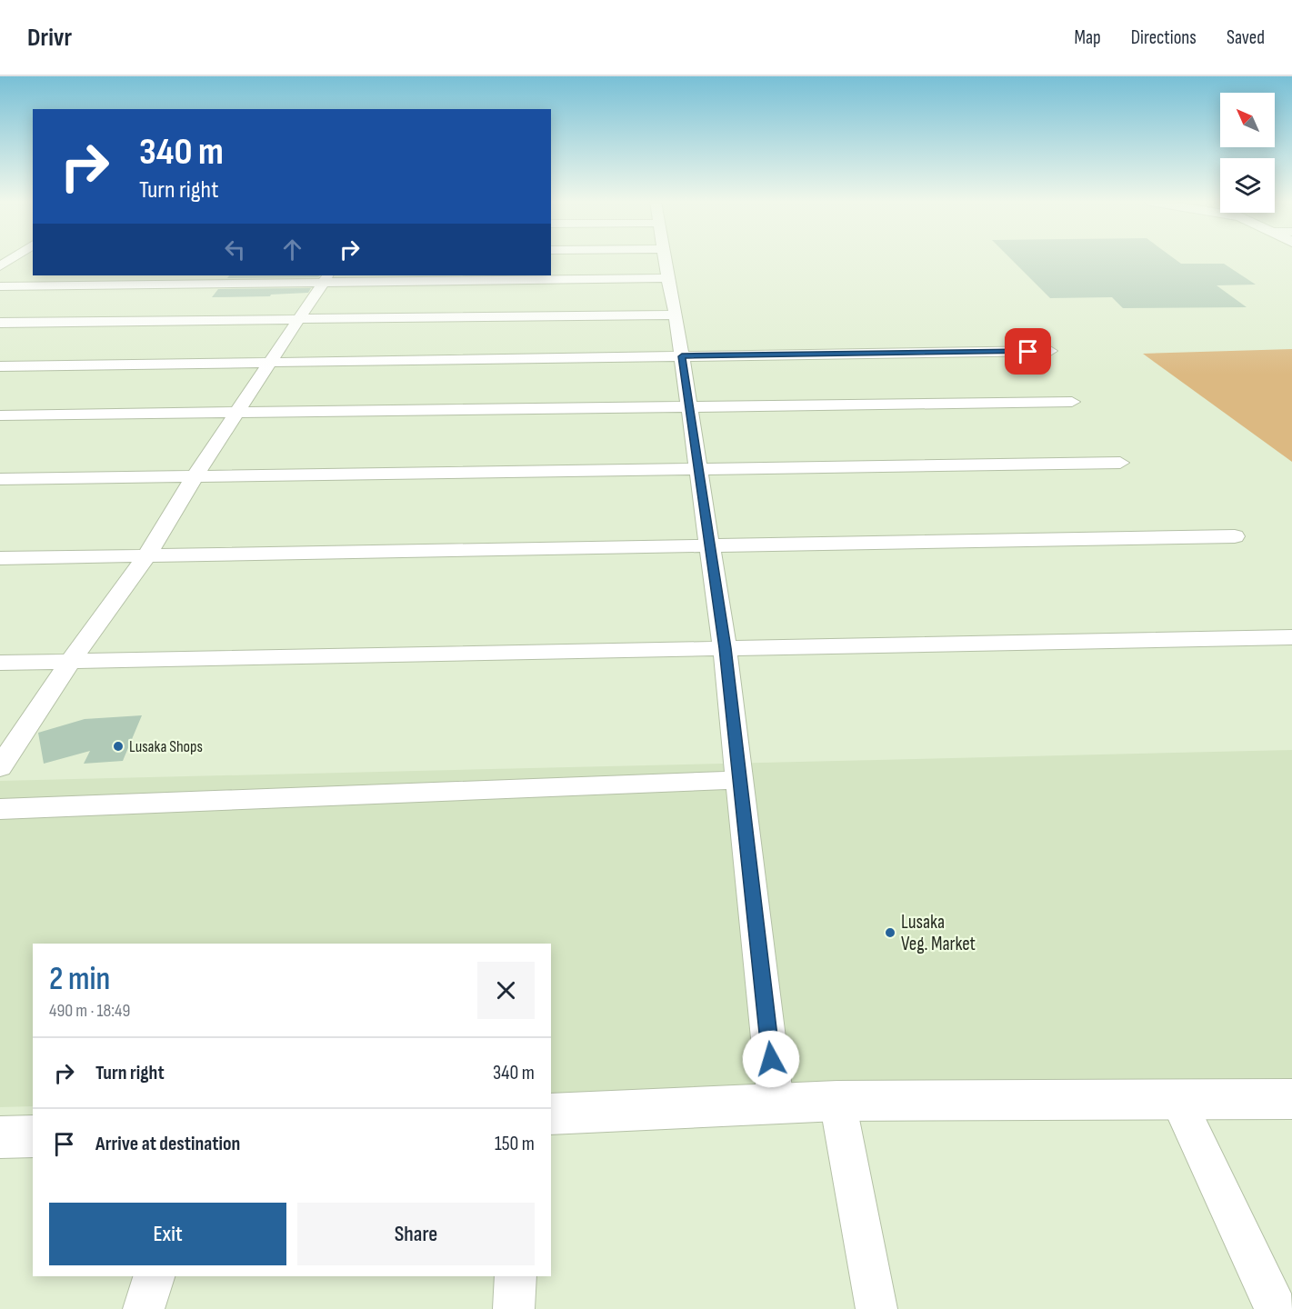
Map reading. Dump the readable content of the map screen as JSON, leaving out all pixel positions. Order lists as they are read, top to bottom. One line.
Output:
{"places":["Lusaka Shops","Lusaka Veg. Market"],"north":"top left","page":{"header":"Drivr","nav":["Map","Directions","Saved"],"turn":["340 m","Turn right"],"heading":["2 min","490 m · 18:49"],"list":[{"name":"Turn right","value":"340 m"},{"name":"Arrive at destination","value":"150 m"}],"buttons":["Exit","Share"]}}
